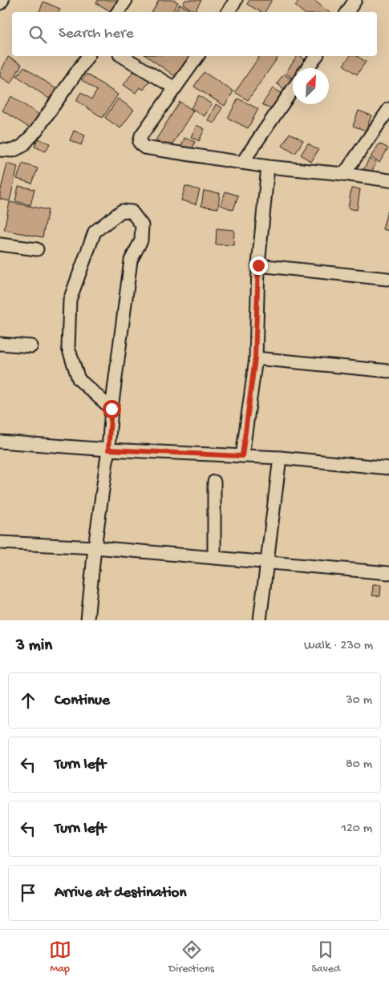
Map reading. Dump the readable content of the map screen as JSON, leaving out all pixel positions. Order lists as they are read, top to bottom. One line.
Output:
{"north":"top right","page":{"search":"Search here","heading":["3 min","Walk · 230 m"],"list":[["Continue","30 m"],["Turn left","80 m"],["Turn left","120 m"],"Arrive at destination"],"nav":["Map","Directions","Saved"]}}
